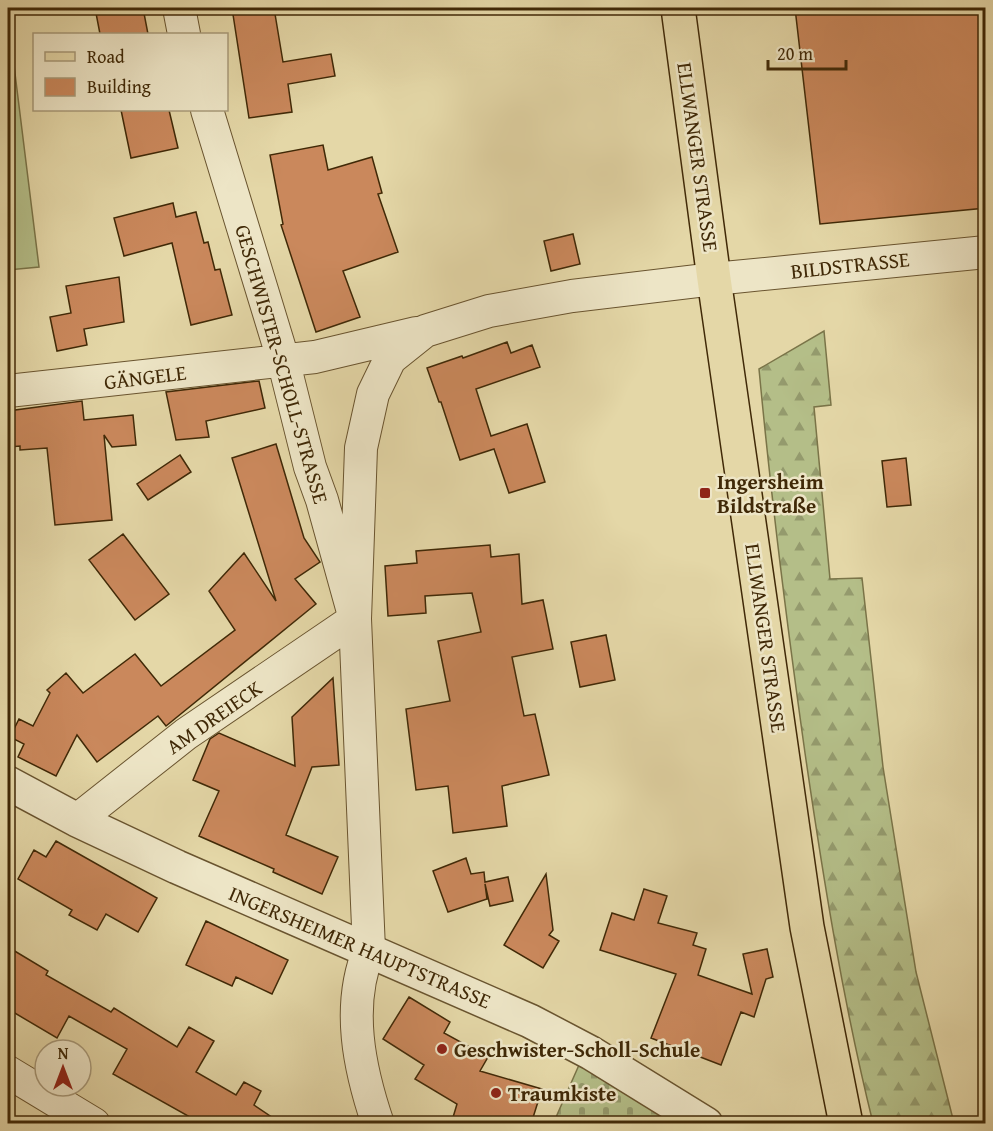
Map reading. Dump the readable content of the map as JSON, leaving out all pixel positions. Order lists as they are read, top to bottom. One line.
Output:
{"streets":{"main road":["ELLWANGER STRASSE"],"street":["BILDSTRASSE","GESCHWISTER-SCHOLL-STRASSE","GÄNGELE","AM DREIECK","INGERSHEIMER HAUPTSTRASSE"]},"crossings":[["ELLWANGER STRASSE","BILDSTRASSE"],["ELLWANGER STRASSE","GESCHWISTER-SCHOLL-STRASSE"],["BILDSTRASSE","GESCHWISTER-SCHOLL-STRASSE"],["GESCHWISTER-SCHOLL-STRASSE","GÄNGELE"],["GESCHWISTER-SCHOLL-STRASSE","AM DREIECK"],["GESCHWISTER-SCHOLL-STRASSE","INGERSHEIMER HAUPTSTRASSE"],["AM DREIECK","INGERSHEIMER HAUPTSTRASSE"]],"places":{"transit":["Ingersheim Bildstraße"],"other":["Geschwister-Scholl-Schule","Traumkiste"]},"legend":["Road","Building"],"scale_bar":"20 m","north":"top"}
